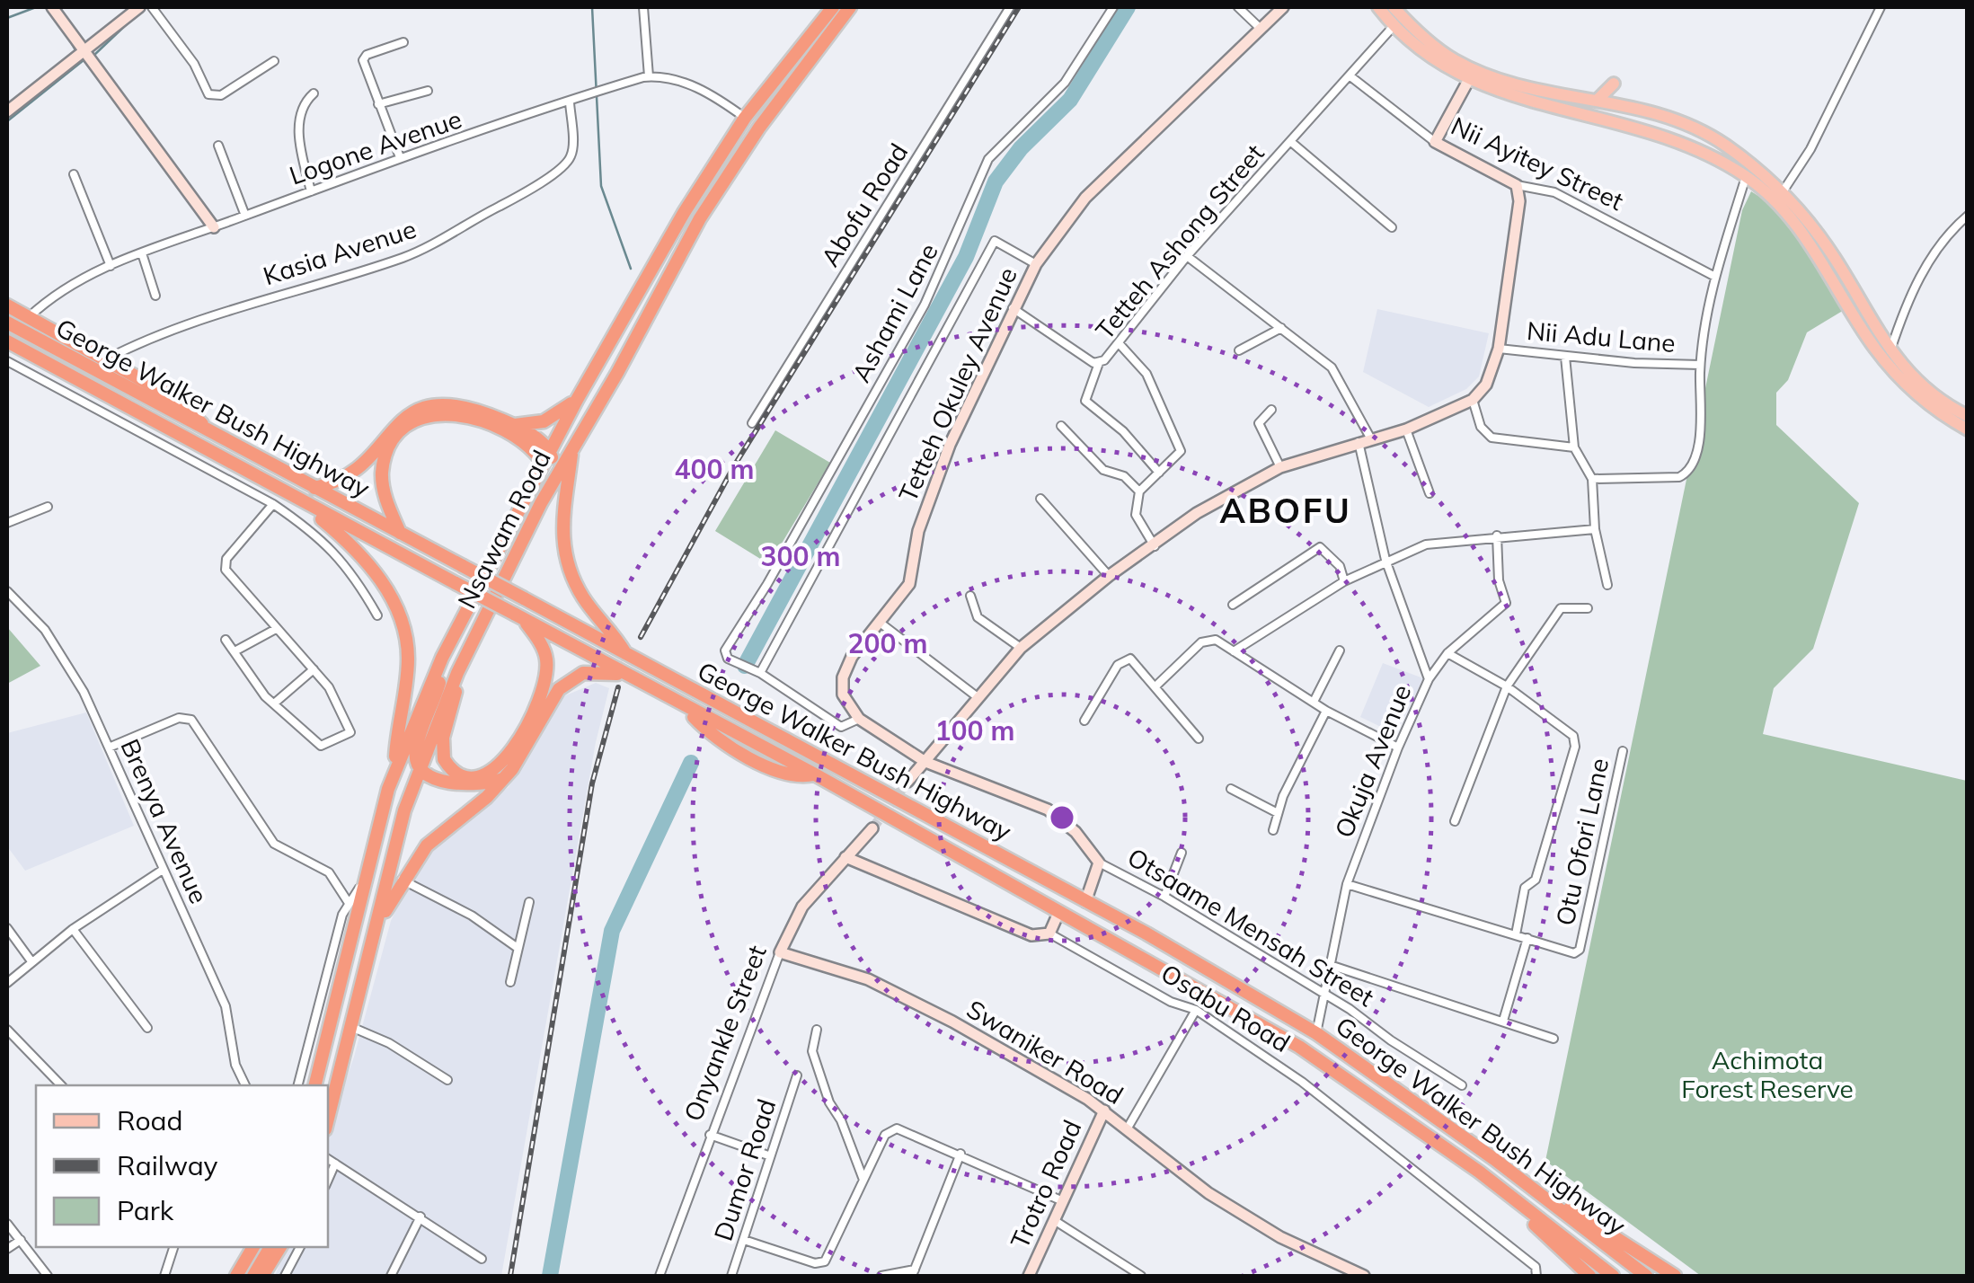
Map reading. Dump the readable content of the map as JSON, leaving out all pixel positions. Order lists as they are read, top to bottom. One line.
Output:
{"streets":{"highway":["George Walker Bush Highway","Nsawam Road"],"street":["Logone Avenue","Nii Ayitey Street","Abofu Road","Tetteh Ashong Street","Kasia Avenue","Ashami Lane","Nii Adu Lane","Tetteh Okuley Avenue","Okuja Avenue","Brenya Avenue","Otu Ofori Lane","Otsaame Mensah Street","Osabu Road","Onyankle Street","Swaniker Road","Dumor Road","Trotro Road"]},"crossings":[["Logone Avenue","Kasia Avenue"],["Nii Ayitey Street","Tetteh Ashong Street"],["Tetteh Ashong Street","Tetteh Okuley Avenue"],["George Walker Bush Highway","Okuja Avenue"],["Okuja Avenue","Otsaame Mensah Street"],["Osabu Road","Onyankle Street"],["Onyankle Street","Swaniker Road"],["Swaniker Road","Trotro Road"]],"districts":["ABOFU"],"parks":["Achimota Forest Reserve"],"legend":["Road","Railway","Park"],"rings":["400 m","300 m","200 m","100 m"]}
